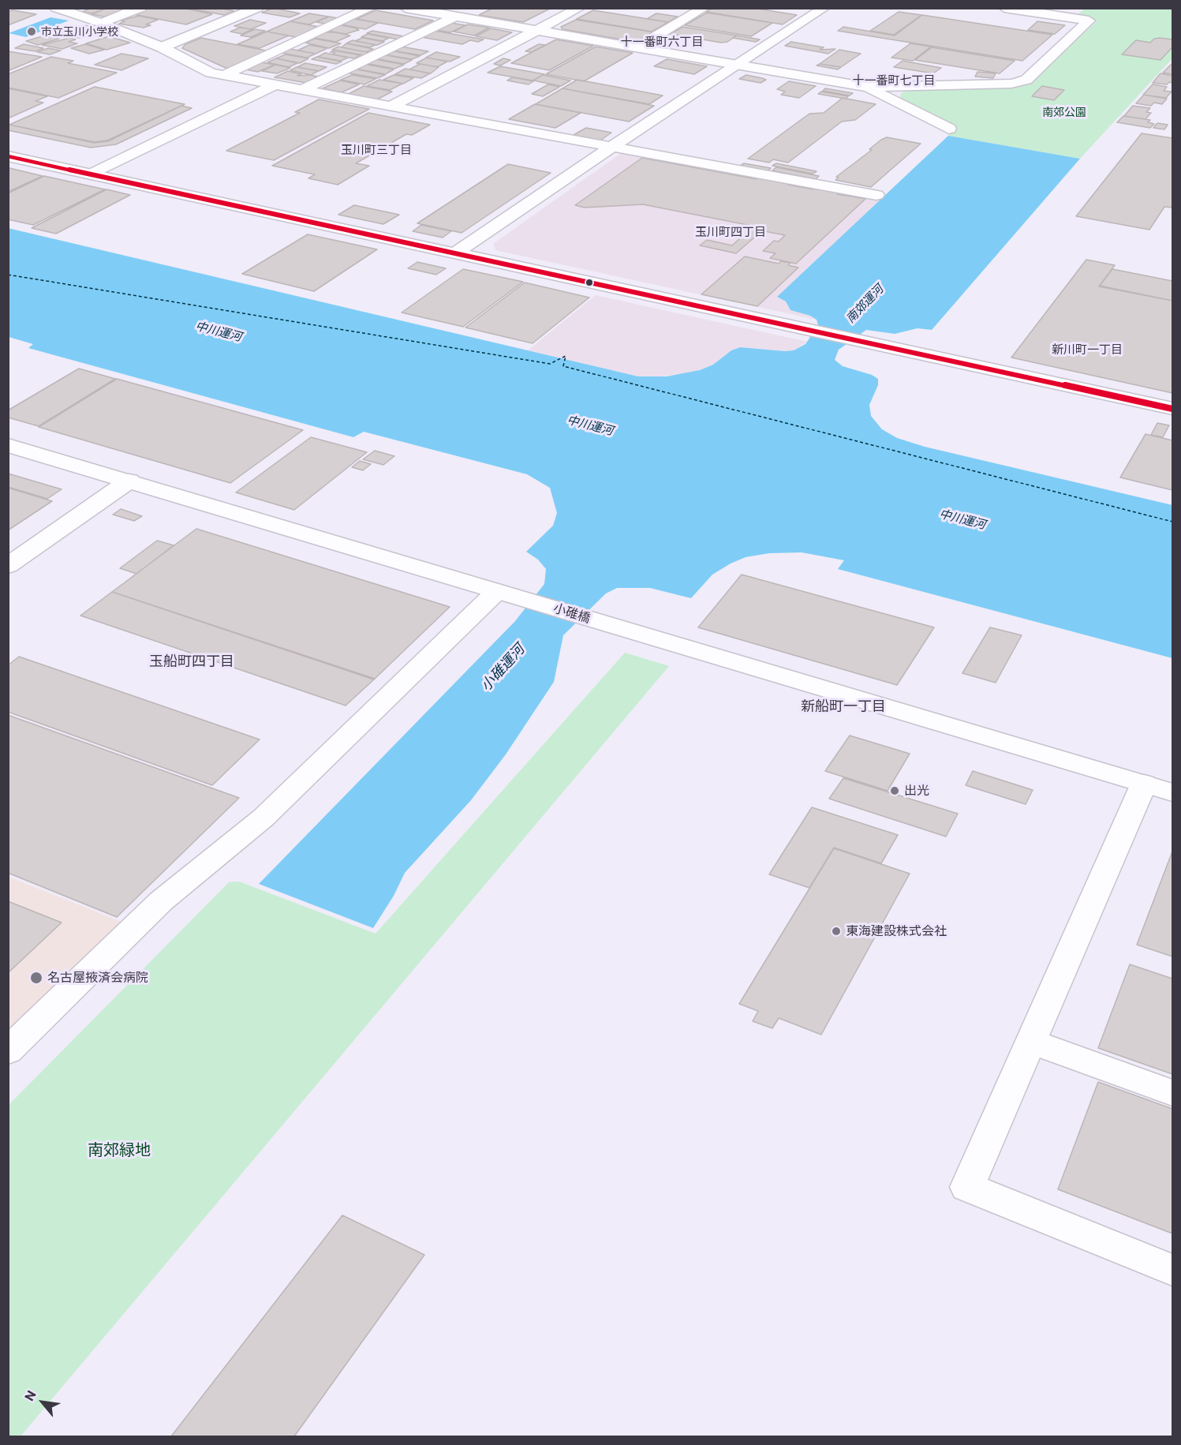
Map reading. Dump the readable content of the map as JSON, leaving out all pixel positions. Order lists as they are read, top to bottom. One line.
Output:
{"streets":{"street":["小碓橋"]},"districts":["十一番町六丁目","十一番町七丁目","玉川町三丁目","玉川町四丁目","新川町一丁目","玉船町四丁目","新船町一丁目"],"water":["南郊運河","中川運河","小碓運河"],"parks":["南郊公園","南郊緑地"],"places":["市立玉川小学校","出光","東海建設株式会社","名古屋掖済会病院"],"north":"top left"}
